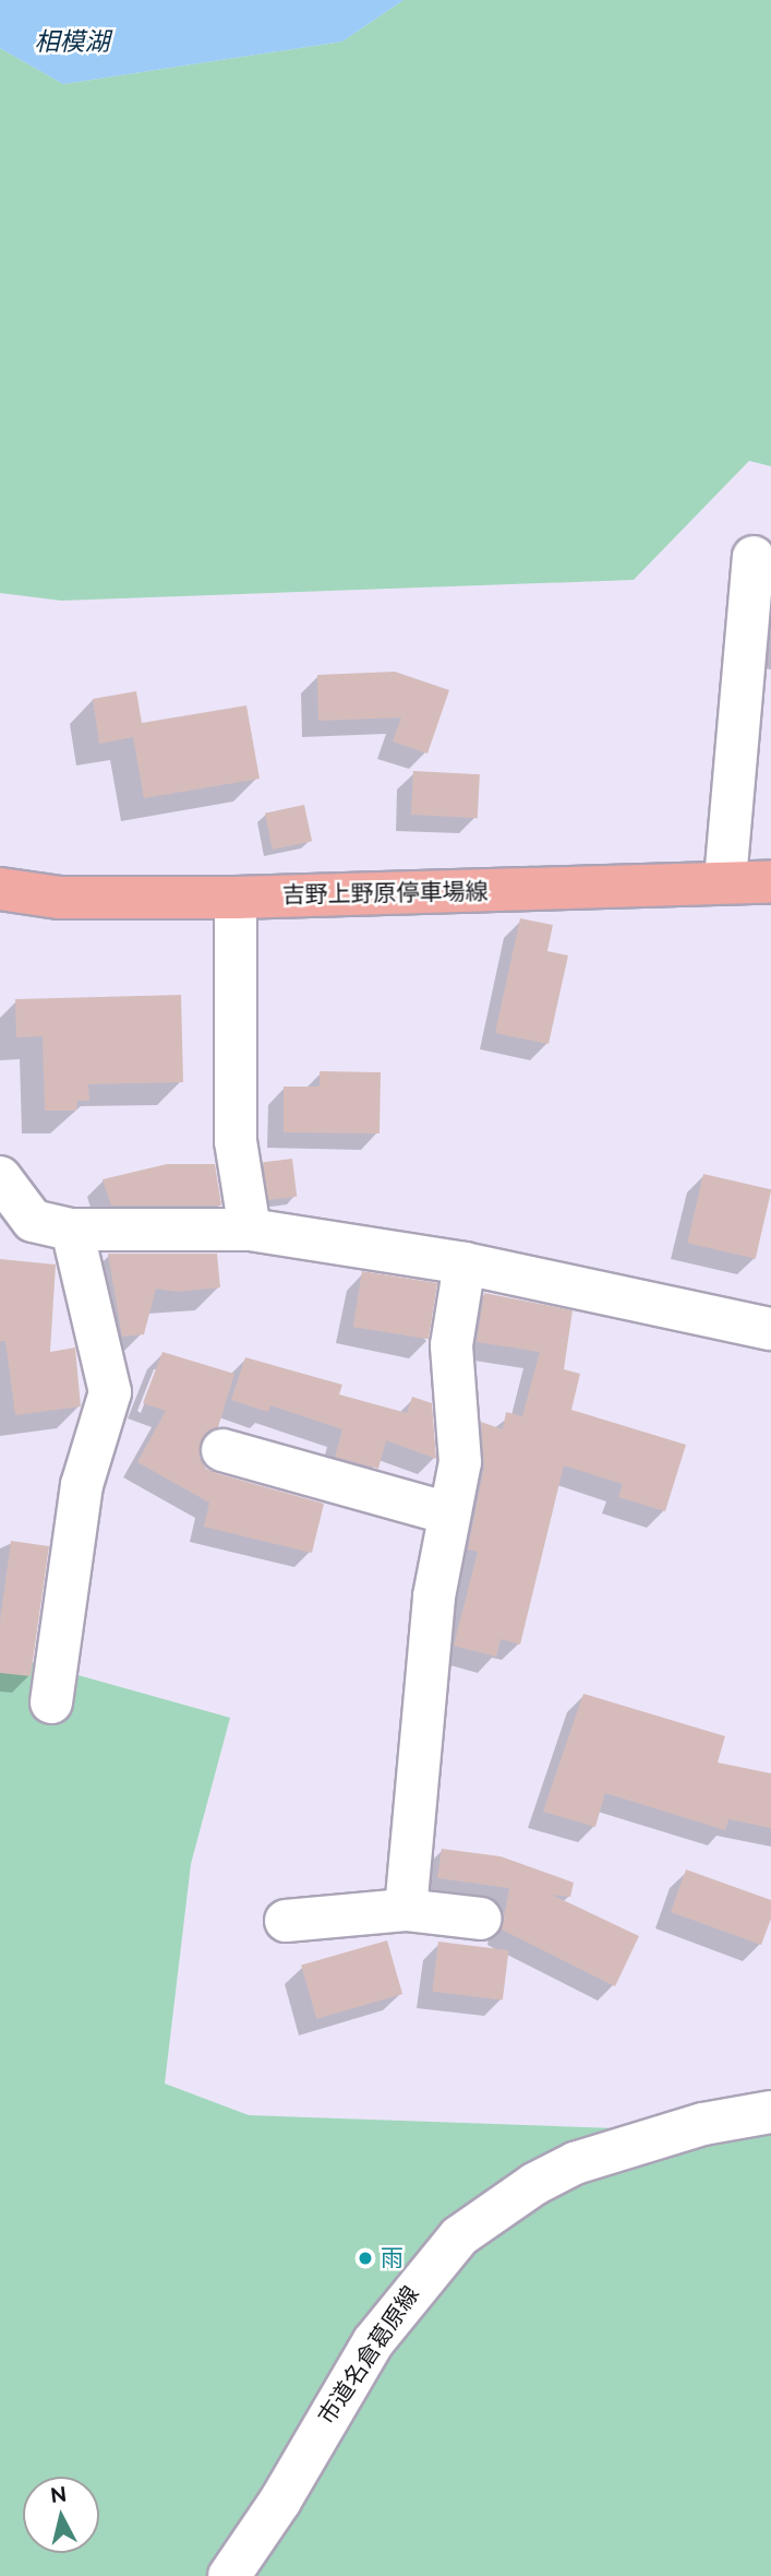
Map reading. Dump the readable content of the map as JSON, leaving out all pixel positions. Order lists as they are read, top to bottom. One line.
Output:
{"streets":{"main road":["吉野上野原停車場線"],"street":["市道名倉葛原線"]},"water":["相模湖"],"places":["雨"],"north":"top"}
